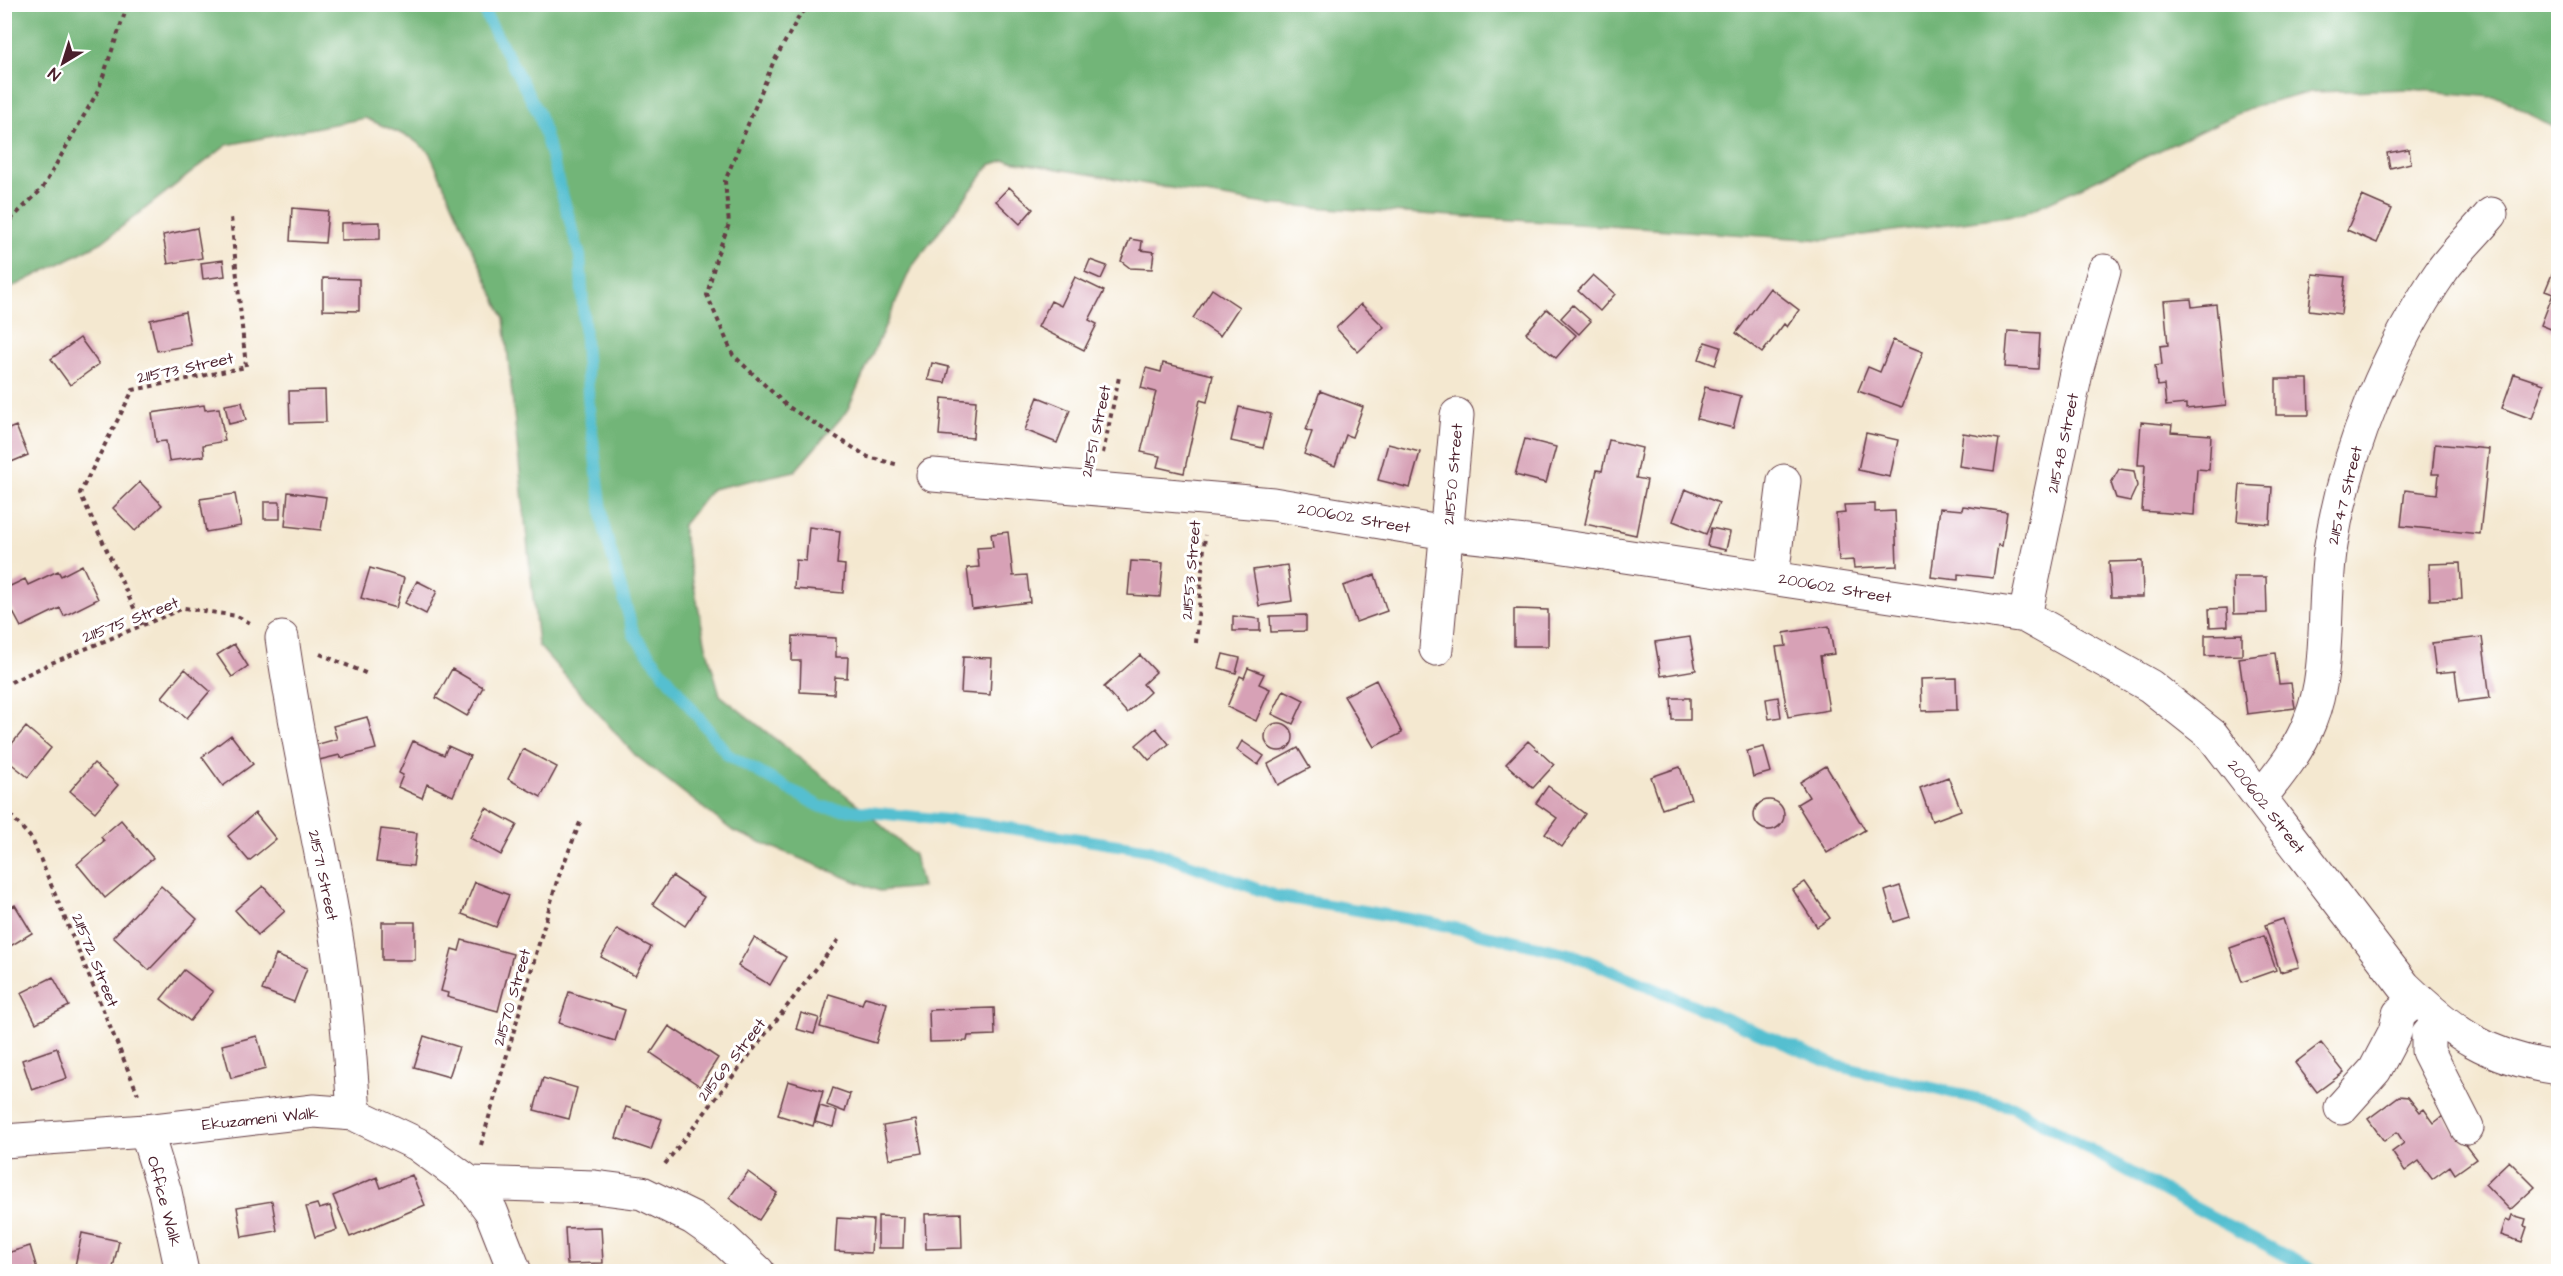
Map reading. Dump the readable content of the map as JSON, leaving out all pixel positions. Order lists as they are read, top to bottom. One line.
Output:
{"streets":{"street":["211548 Street","211550 Street","211547 Street","200602 Street","211571 Street","Ekuzameni Walk","Office Walk"],"path":["211573 Street","211551 Street","211553 Street","211575 Street","211572 Street","211570 Street","211569 Street"]},"crossings":[["211573 Street","211575 Street"],["211551 Street","200602 Street"],["211548 Street","200602 Street"],["211550 Street","200602 Street"],["211547 Street","200602 Street"],["200602 Street","211553 Street"],["211575 Street","211571 Street"],["211571 Street","Ekuzameni Walk"],["211572 Street","Ekuzameni Walk"],["211572 Street","Office Walk"],["211570 Street","Ekuzameni Walk"],["Ekuzameni Walk","Office Walk"]],"north":"bottom left"}
